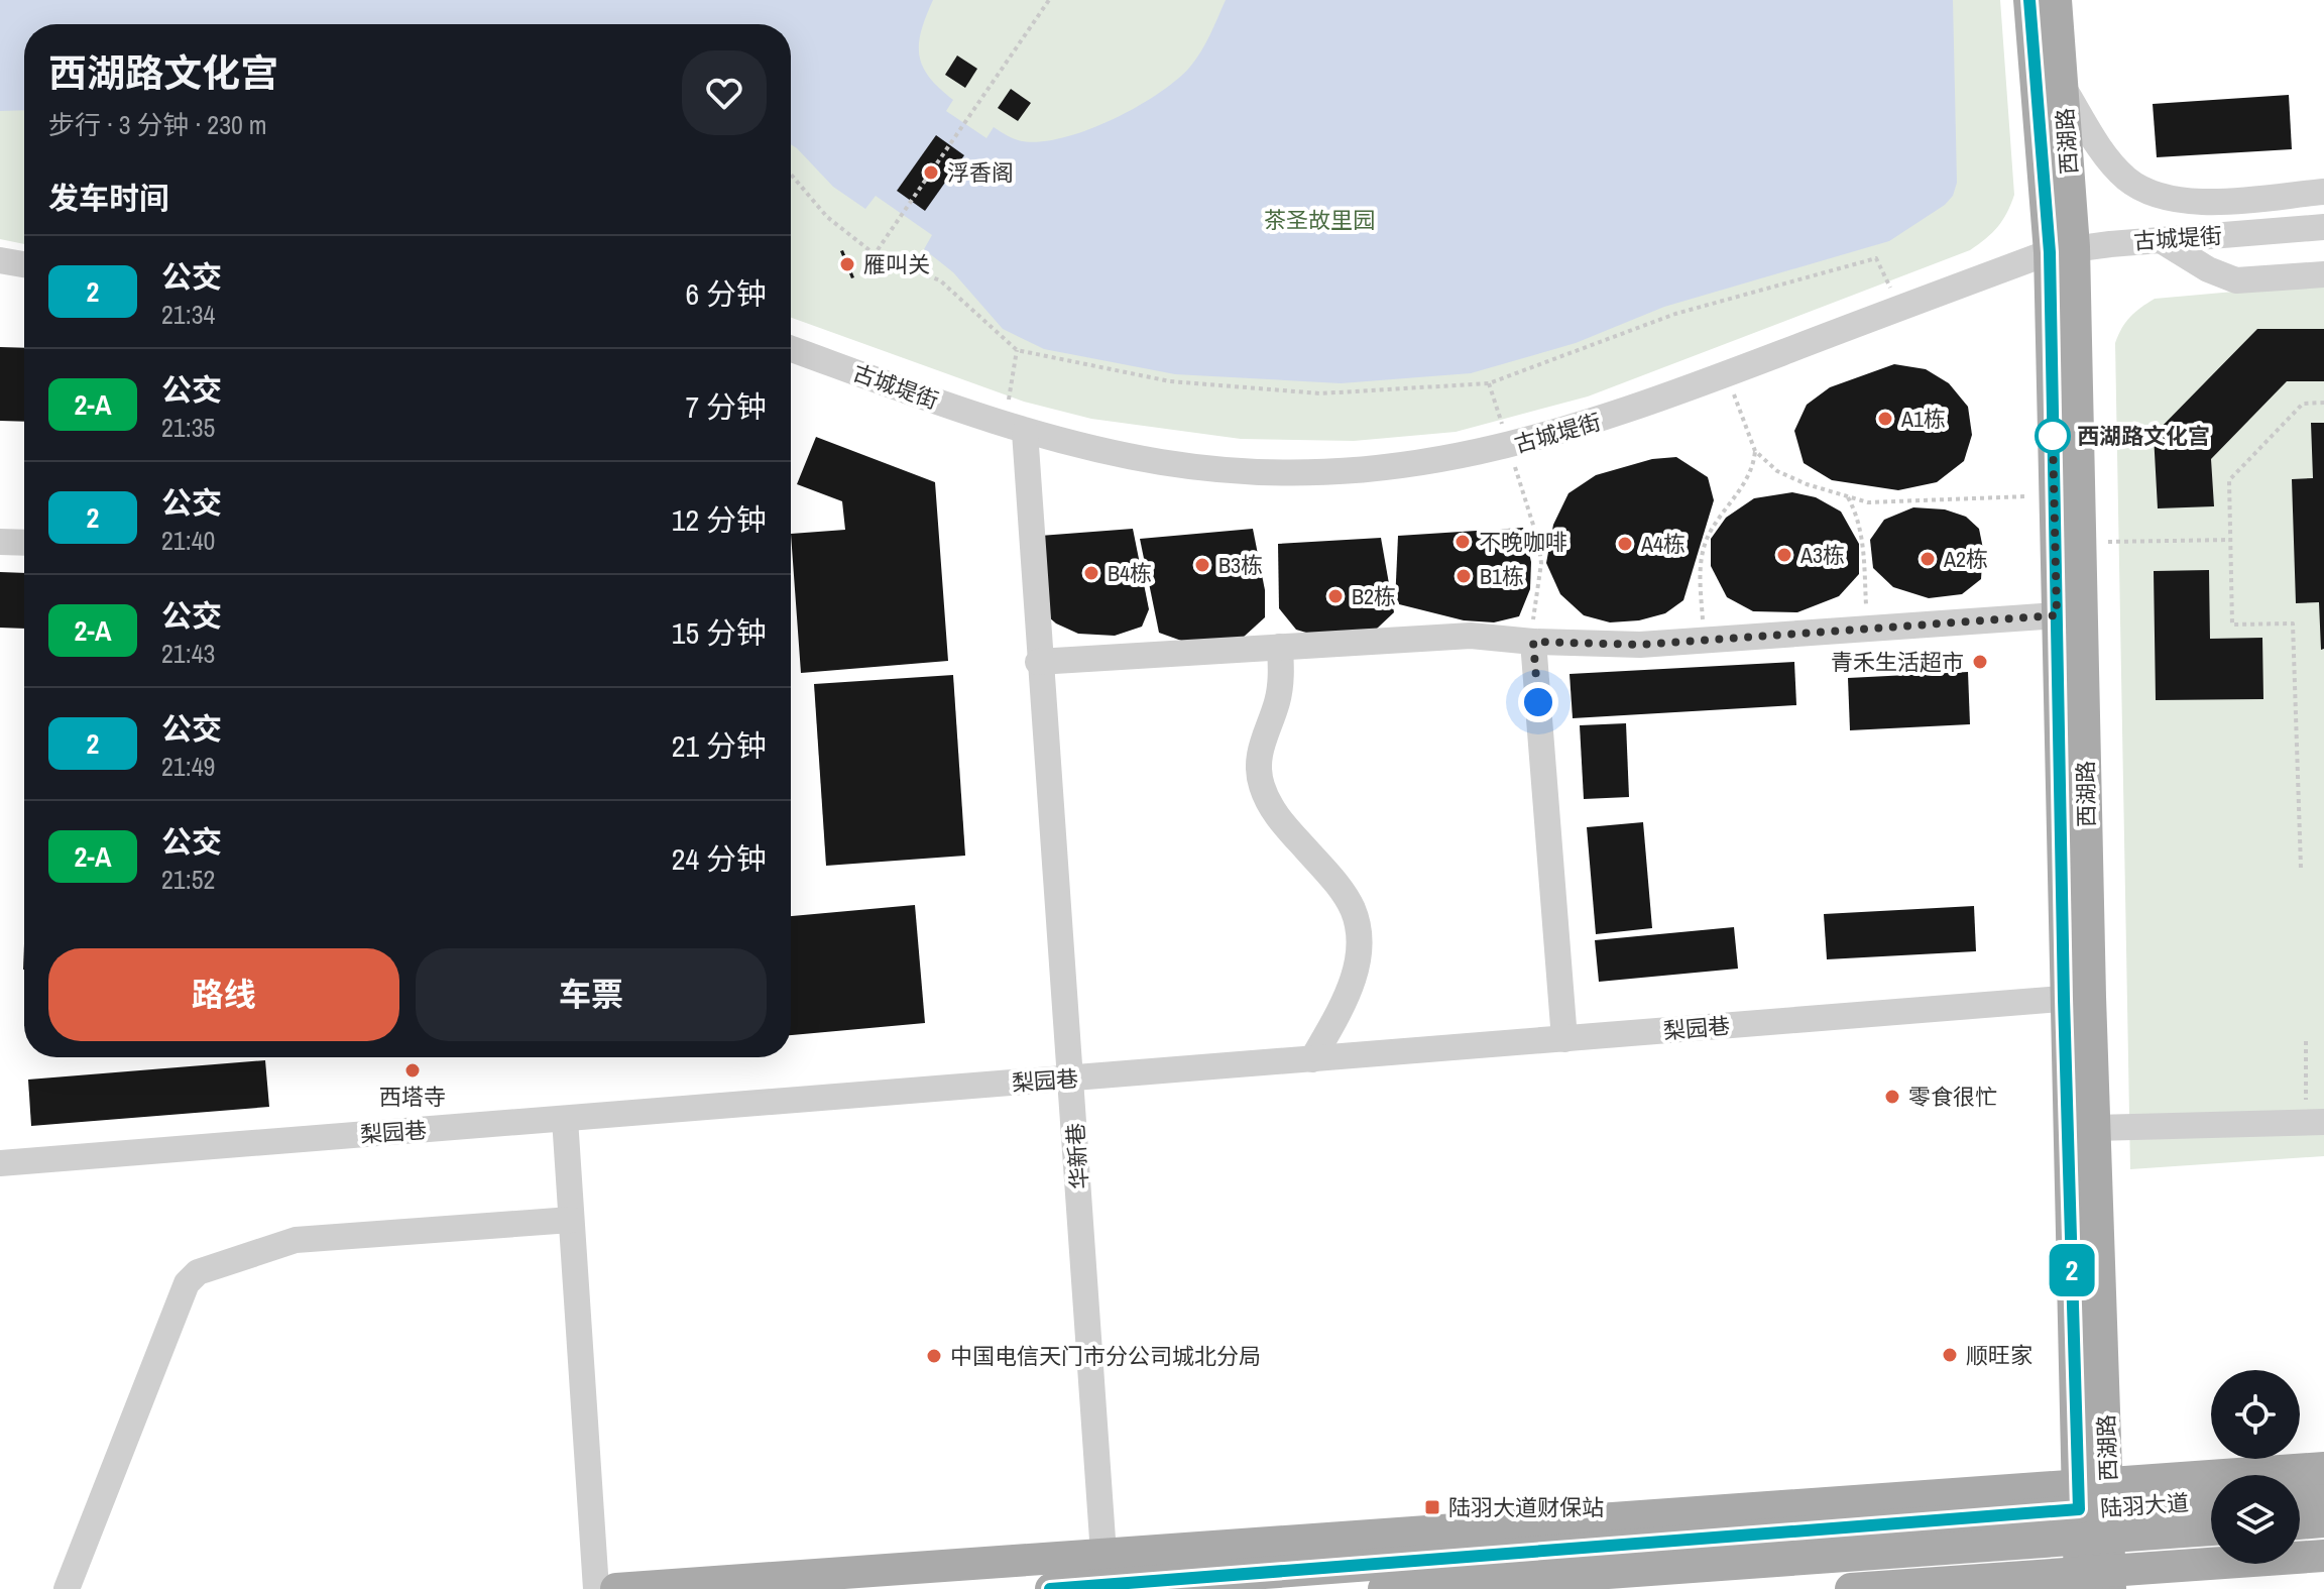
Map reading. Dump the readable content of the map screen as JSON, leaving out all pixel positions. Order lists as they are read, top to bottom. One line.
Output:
{"streets":{"main road":["西湖路","陆羽大道"],"street":["古城堤街","梨园巷","华新巷"]},"crossings":[["西湖路","古城堤街"],["西湖路","梨园巷"],["西湖路","陆羽大道"],["古城堤街","华新巷"],["梨园巷","华新巷"]],"parks":["茶圣故里园"],"places":{"other":["浮香阁","雁叫关","A1栋","西湖路文化宫","不晚咖啡","A4栋","A3栋","A2栋","B3栋","B4栋","B1栋","B2栋","青禾生活超市","西塔寺","零食很忙","顺旺家","中国电信天门市分公司城北分局"],"transit":["陆羽大道财保站"]},"lines":["bus line 2"],"page":{"on_map":"2","heading":[["西湖路文化宫","步行 · 3 分钟 · 230 m"],"发车时间"],"list":[{"mark":"2","name":"公交","note":"21:34","value":"6 分钟"},{"mark":"2-A","name":"公交","note":"21:35","value":"7 分钟"},{"mark":"2","name":"公交","note":"21:40","value":"12 分钟"},{"mark":"2-A","name":"公交","note":"21:43","value":"15 分钟"},{"mark":"2","name":"公交","note":"21:49","value":"21 分钟"},{"mark":"2-A","name":"公交","note":"21:52","value":"24 分钟"}],"buttons":["路线","车票"]}}
